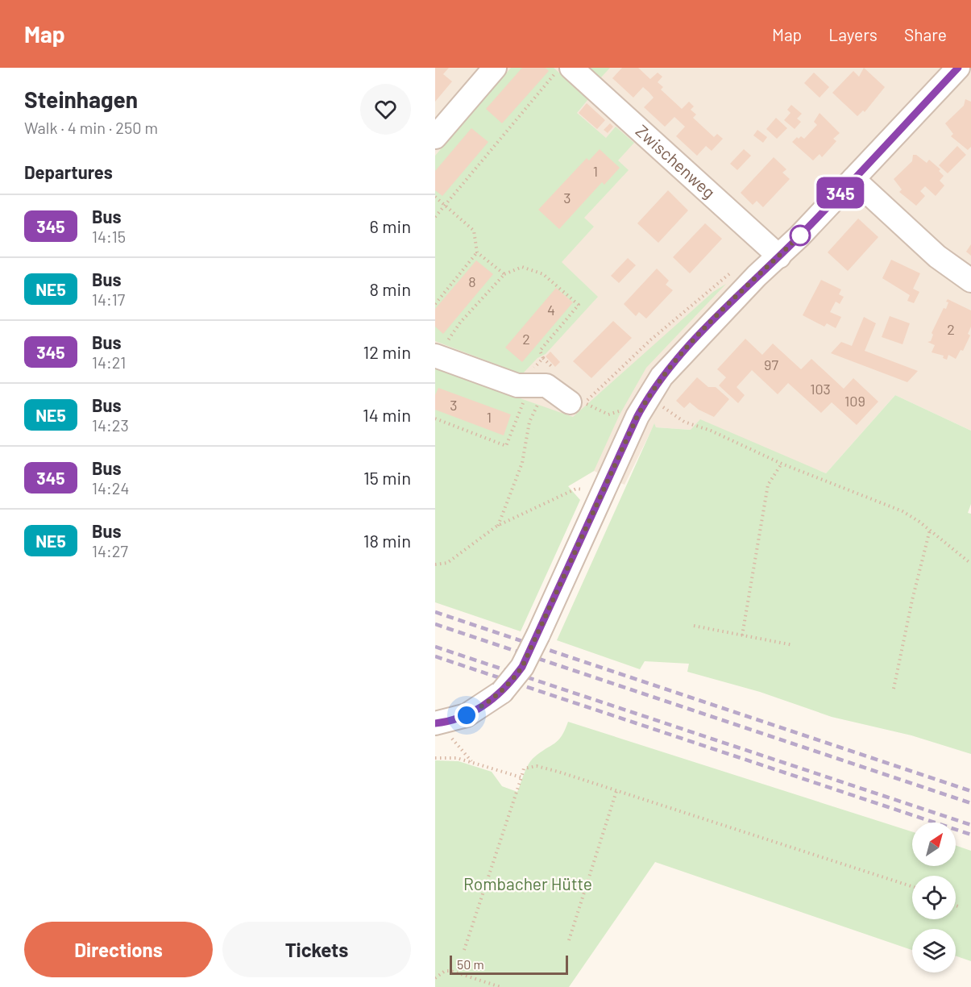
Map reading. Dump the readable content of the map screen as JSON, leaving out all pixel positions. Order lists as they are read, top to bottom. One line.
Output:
{"streets":{"street":["Zwischenweg"]},"parks":["Rombacher Hütte"],"lines":["bus line 345"],"house_numbers":["1","3","8","4","2","2","97","103","109","3","1"],"scale_bar":"50 m","north":"top right","page":{"header":"Map","nav":["Map","Layers","Share"],"heading":[["Steinhagen","Walk · 4 min · 250 m"],"Departures"],"on_map":"345","list":[{"mark":"345","name":"Bus","note":"14:15","value":"6 min"},{"mark":"NE5","name":"Bus","note":"14:17","value":"8 min"},{"mark":"345","name":"Bus","note":"14:21","value":"12 min"},{"mark":"NE5","name":"Bus","note":"14:23","value":"14 min"},{"mark":"345","name":"Bus","note":"14:24","value":"15 min"},{"mark":"NE5","name":"Bus","note":"14:27","value":"18 min"}],"buttons":["Directions","Tickets"],"scale":"50 m"}}
